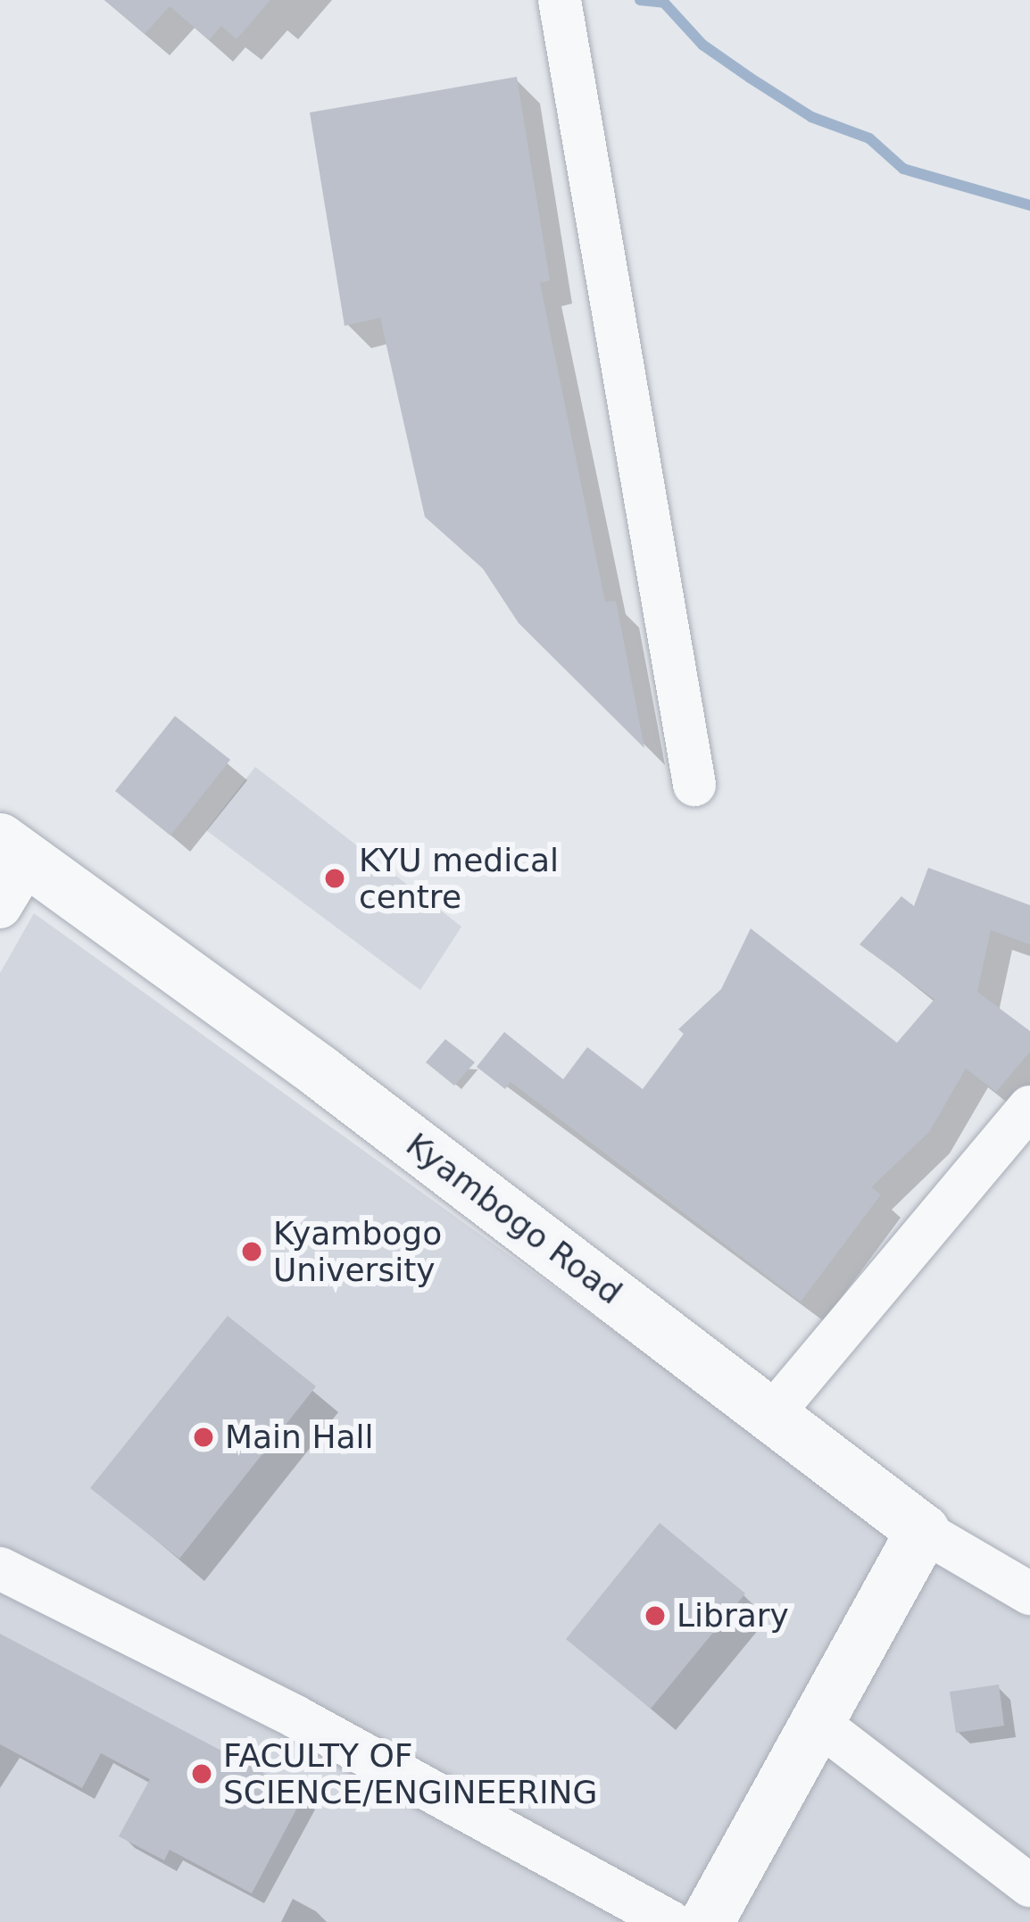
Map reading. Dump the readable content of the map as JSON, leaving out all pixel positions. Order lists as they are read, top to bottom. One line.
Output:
{"streets":{"street":["Kyambogo Road"]},"places":["KYU medical centre","Kyambogo University","Main Hall","Library","FACULTY OF SCIENCE/ENGINEERING"]}
